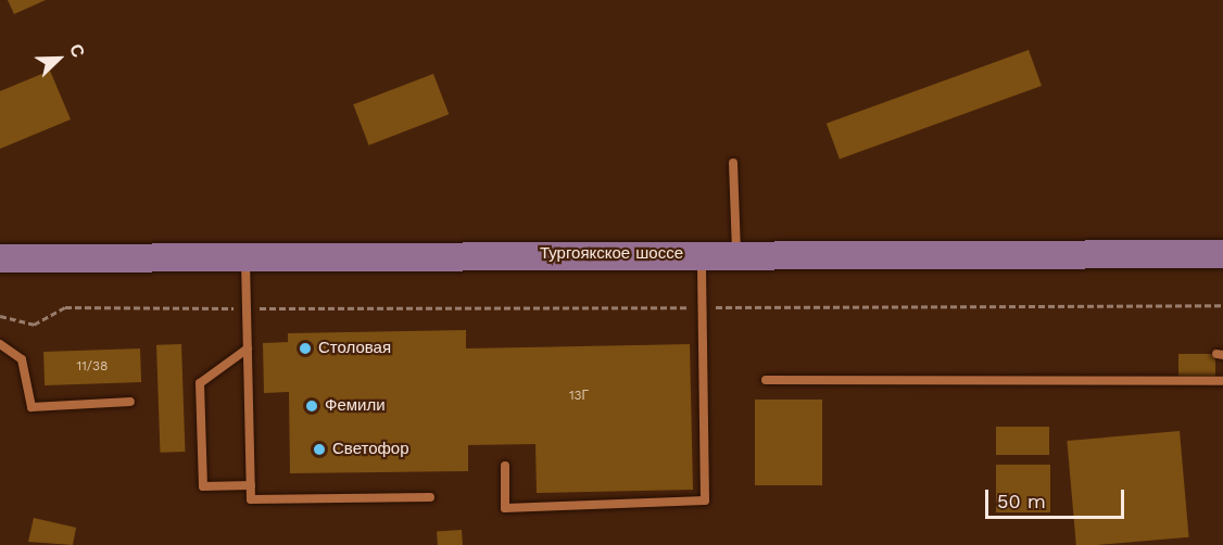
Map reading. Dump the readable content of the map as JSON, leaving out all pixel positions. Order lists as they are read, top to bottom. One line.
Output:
{"streets":{"main road":["Тургоякское шоссе"]},"places":["Столовая","Фемили","Светофор"],"house_numbers":["11/38","13Г"],"scale_bar":"50 m","north":"top right"}
